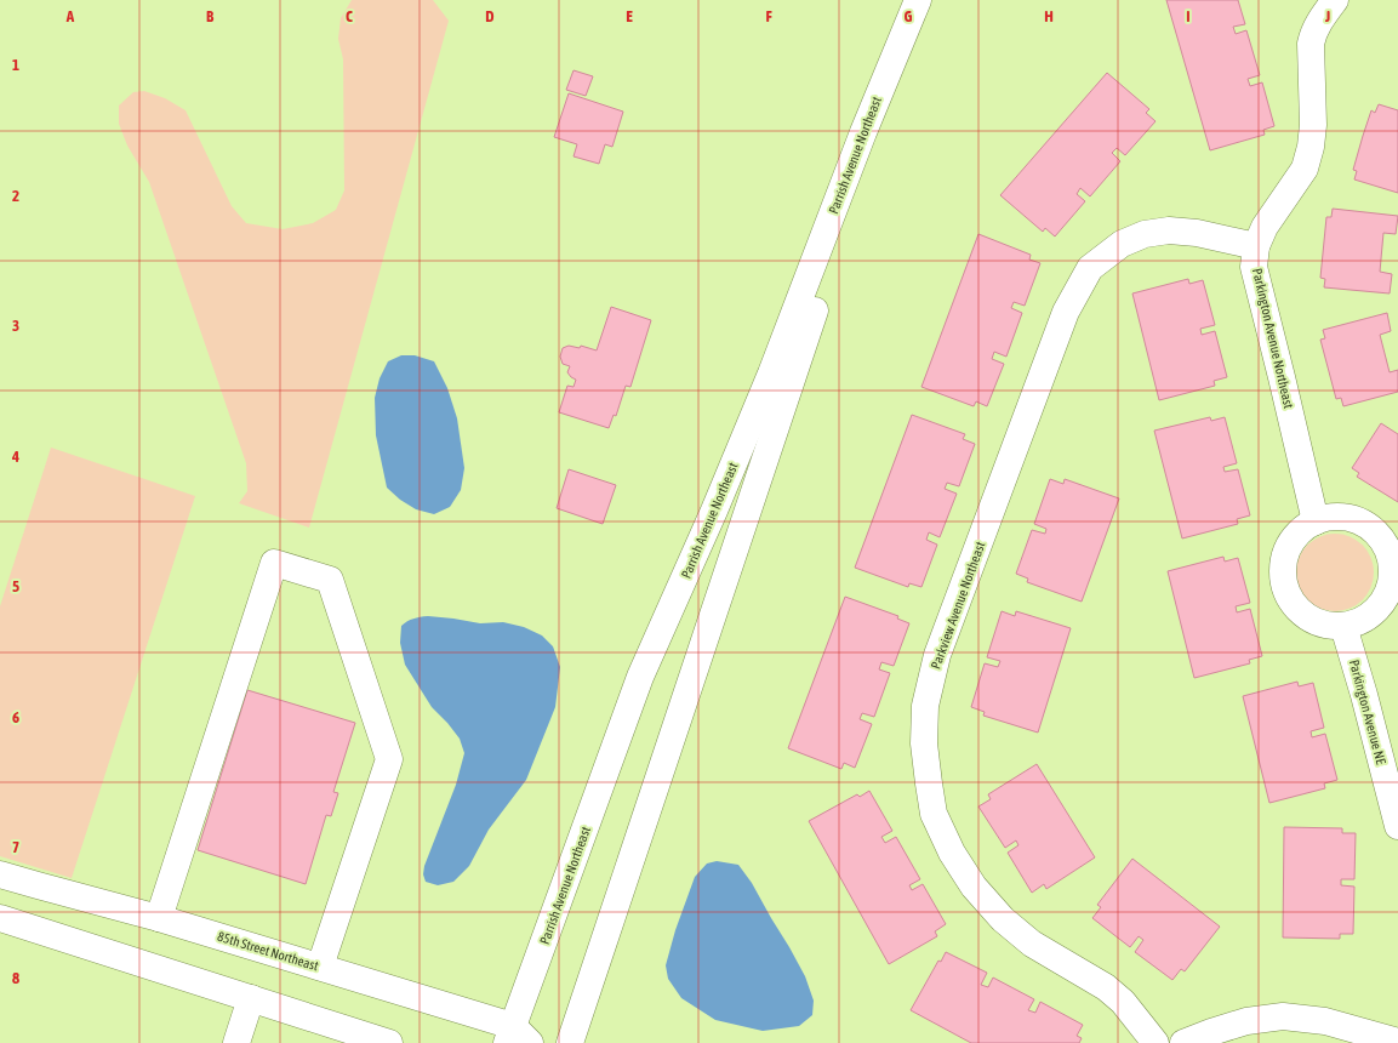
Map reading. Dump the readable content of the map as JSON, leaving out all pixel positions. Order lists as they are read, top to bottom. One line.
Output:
{"streets":{"street":["Parrish Avenue Northeast","Parkington Avenue Northeast","Parkview Avenue Northeast","Parkington Avenue NE","85th Street Northeast"]},"crossings":[["Parrish Avenue Northeast","85th Street Northeast"],["Parkington Avenue Northeast","Parkview Avenue Northeast"],["Parkington Avenue Northeast","Parkington Avenue NE"]],"grid":{"columns":["A","B","C","D","E","F","G","H","I","J"],"rows":["1","2","3","4","5","6","7","8"]}}
